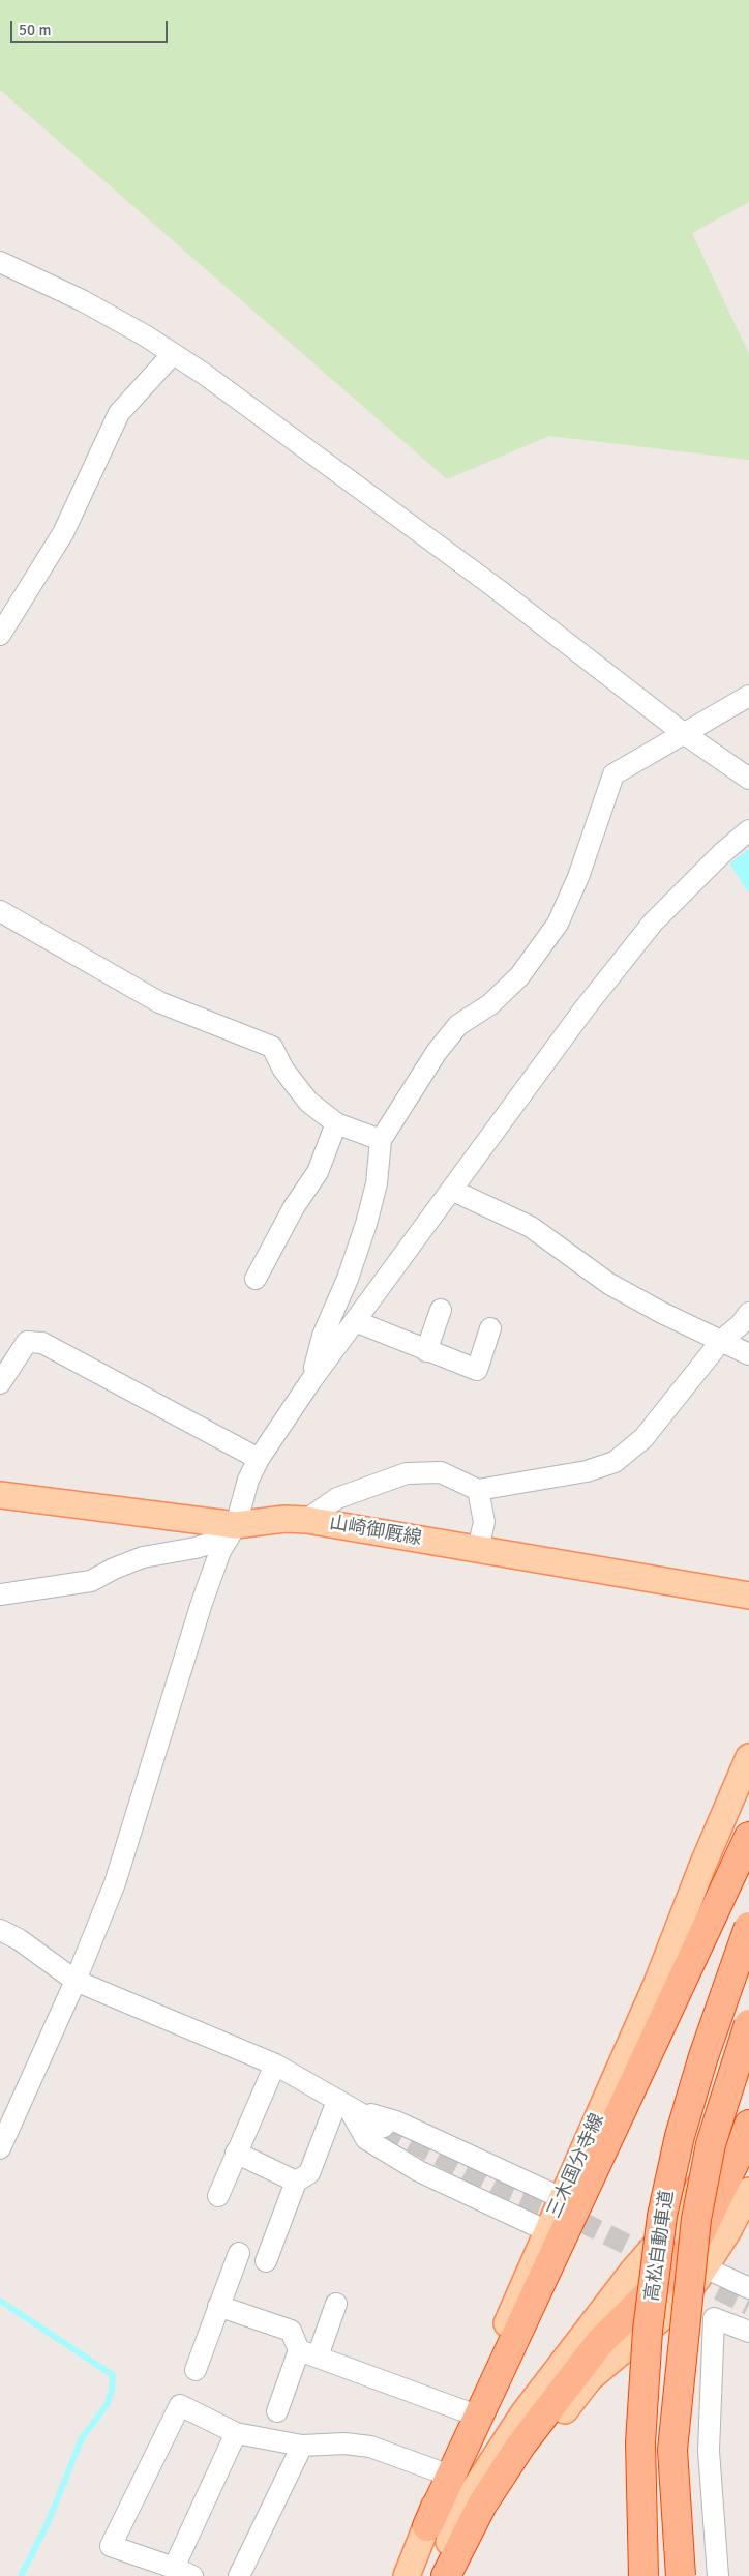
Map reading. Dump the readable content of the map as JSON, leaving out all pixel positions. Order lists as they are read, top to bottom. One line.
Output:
{"streets":{"highway":["高松自動車道"],"main road":["山崎御厩線","三木国分寺線"]},"scale_bar":"50 m"}
